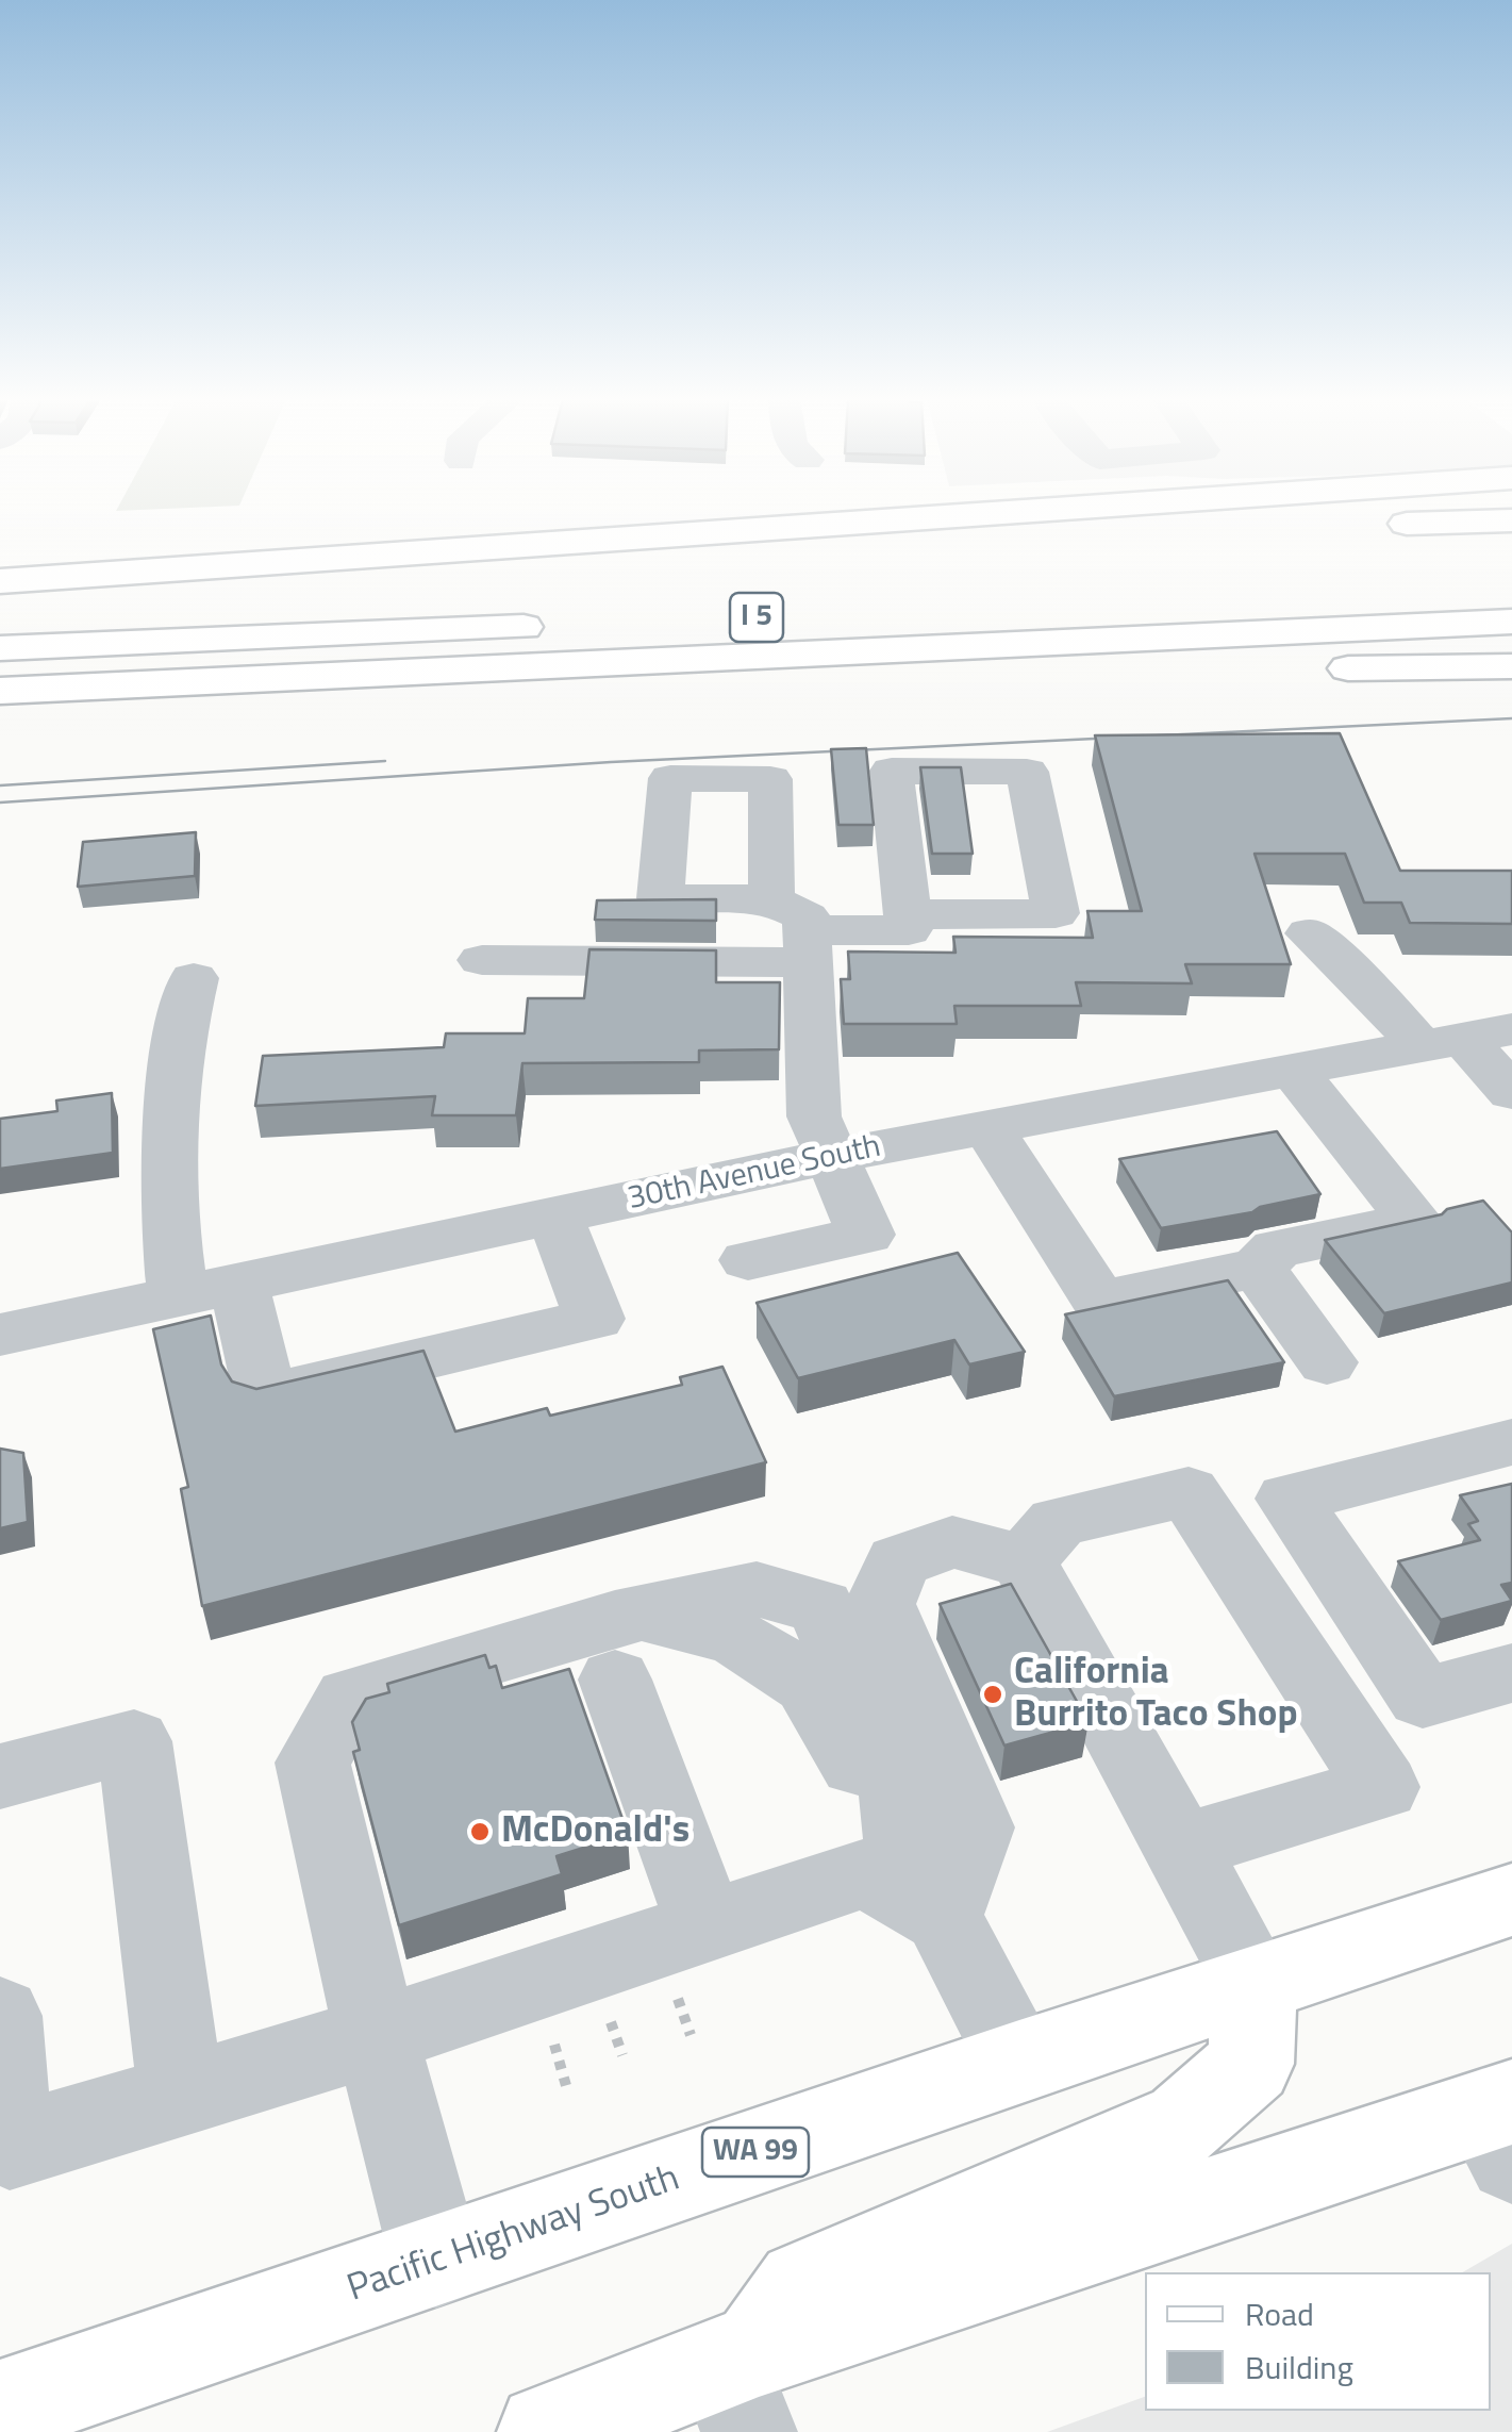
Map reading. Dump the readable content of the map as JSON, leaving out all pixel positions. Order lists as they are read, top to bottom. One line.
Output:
{"streets":{"main road":["I 5","WA 99","Pacific Highway South"],"street":["30th Avenue South"]},"places":["California Burrito Taco Shop","McDonald's"],"legend":["Road","Building"]}
